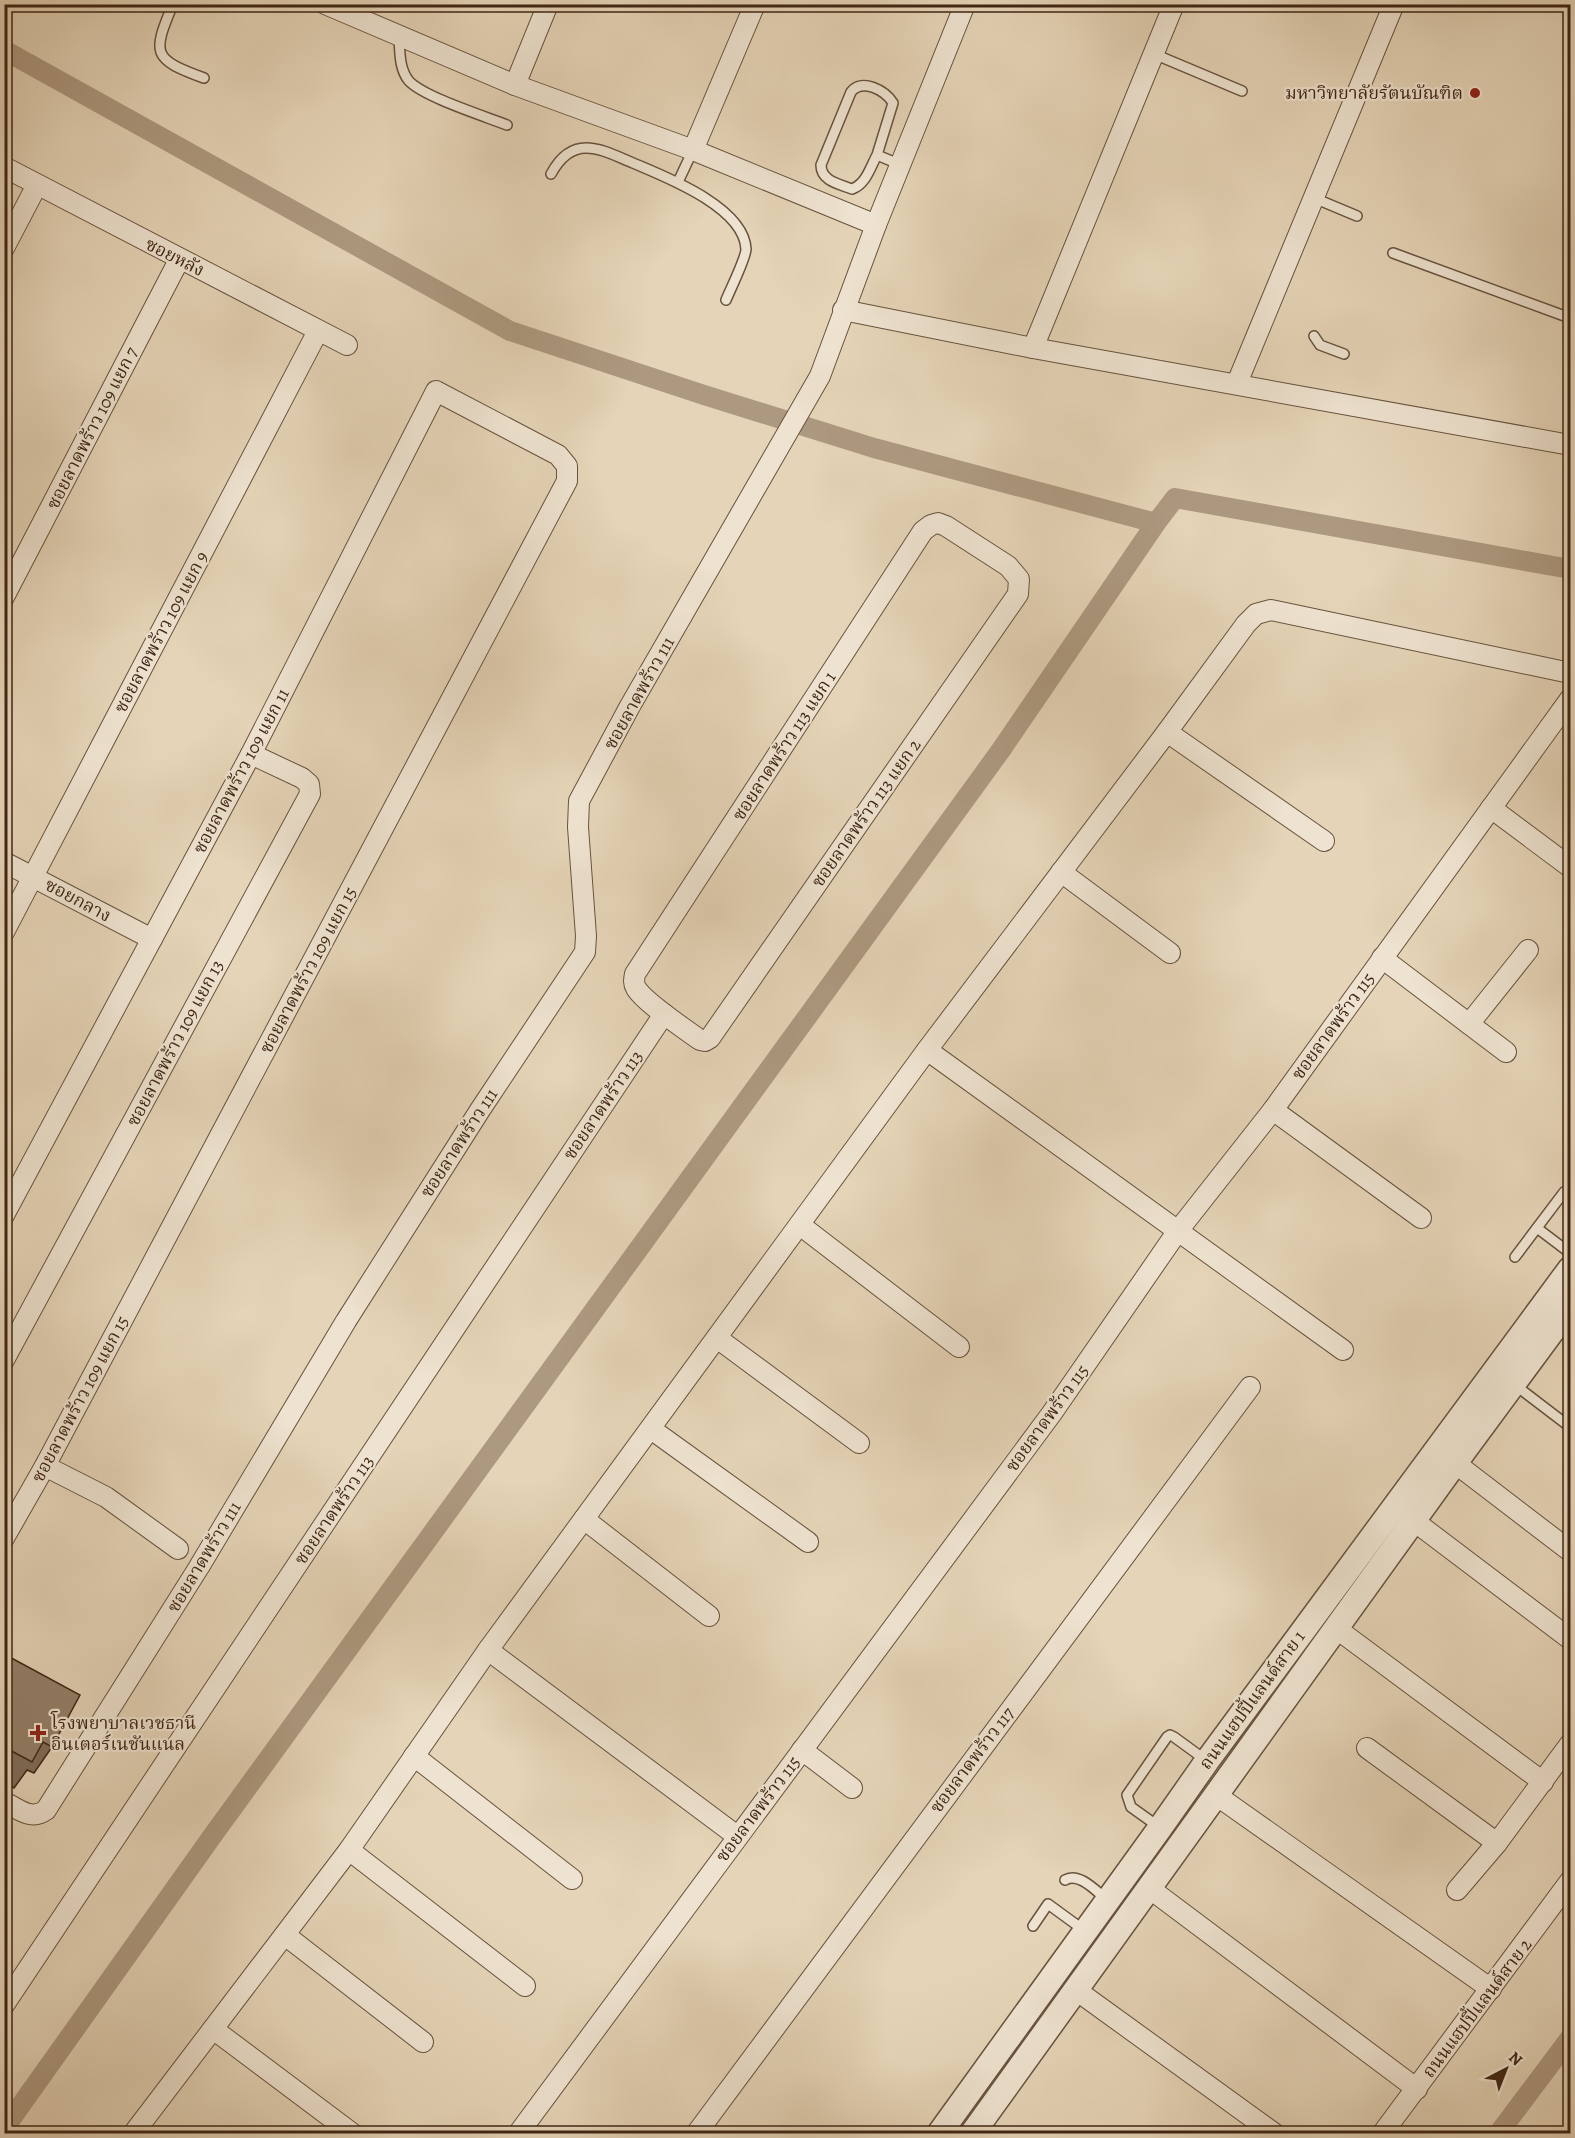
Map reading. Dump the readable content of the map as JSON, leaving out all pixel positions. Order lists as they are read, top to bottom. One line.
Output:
{"streets":{"street":["ซอยหลัง","ซอยลาดพร้าว 109 แยก 7","ซอยลาดพร้าว 109 แยก 9","ซอยลาดพร้าว 111","ซอยลาดพร้าว 113 แยก 1","ซอยลาดพร้าว 109 แยก 11","ซอยลาดพร้าว 113 แยก 2","ซอยกลาง","ซอยลาดพร้าว 109 แยก 15","ซอยลาดพร้าว 115","ซอยลาดพร้าว 109 แยก 13","ซอยลาดพร้าว 113","ถนนแฮปปี้แลนด์สาย 1","ซอยลาดพร้าว 117","ถนนแฮปปี้แลนด์สาย 2"]},"crossings":[["ซอยหลัง","ซอยลาดพร้าว 109 แยก 7"],["ซอยหลัง","ซอยลาดพร้าว 109 แยก 9"],["ซอยลาดพร้าว 109 แยก 9","ซอยกลาง"],["ซอยลาดพร้าว 113 แยก 1","ซอยลาดพร้าว 113 แยก 2"],["ซอยลาดพร้าว 113 แยก 1","ซอยลาดพร้าว 113"],["ซอยลาดพร้าว 109 แยก 11","ซอยกลาง"],["ซอยลาดพร้าว 109 แยก 11","ซอยลาดพร้าว 109 แยก 15"],["ซอยลาดพร้าว 109 แยก 11","ซอยลาดพร้าว 109 แยก 13"],["ซอยลาดพร้าว 113 แยก 2","ซอยลาดพร้าว 113"]],"places":{"other":["มหาวิทยาลัยรัตนบัณฑิต"],"health":["โรงพยาบาลเวชธานี อินเตอร์เนชันแนล"]},"north":"top right"}
